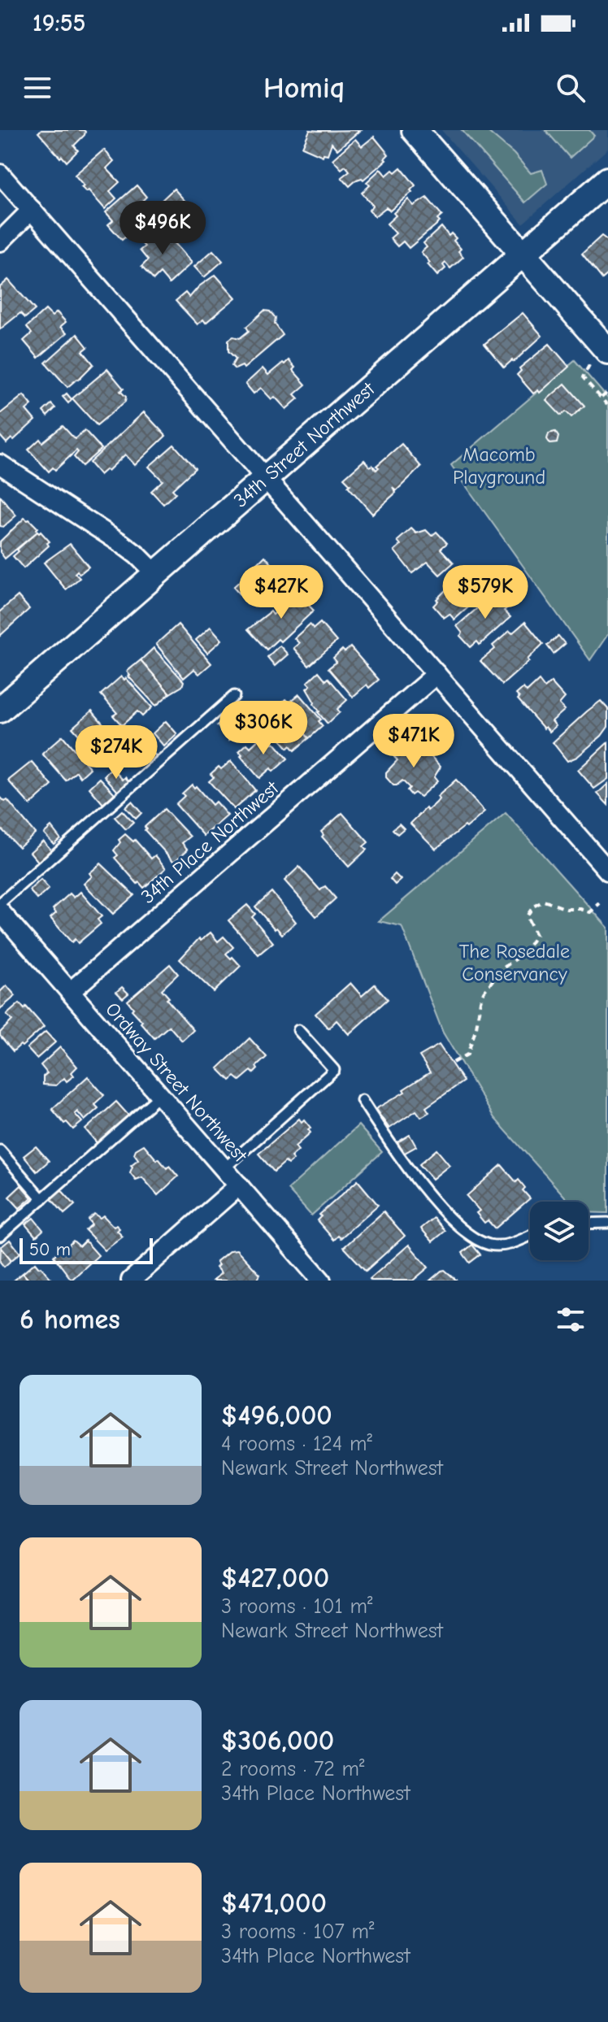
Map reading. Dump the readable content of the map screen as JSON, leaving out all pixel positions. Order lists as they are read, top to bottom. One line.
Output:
{"streets":{"main road":["34th Street Northwest"],"street":["34th Place Northwest","Ordway Street Northwest"]},"crossings":[["34th Place Northwest","Ordway Street Northwest"]],"parks":["Macomb Playground","The Rosedale Conservancy"],"scale_bar":"50 m","page":{"status":"19:55","header":"Homiq","price":["$496K","$427K","$579K","$306K","$471K","$274K"],"scale":"50 m","heading":"6 homes","list":[{"name":"$496,000","note":"4 rooms · 124 m² · Newark Street Northwest"},{"name":"$427,000","note":"3 rooms · 101 m² · Newark Street Northwest"},{"name":"$306,000","note":"2 rooms · 72 m² · 34th Place Northwest"},{"name":"$471,000","note":"3 rooms · 107 m² · 34th Place Northwest"}]}}
